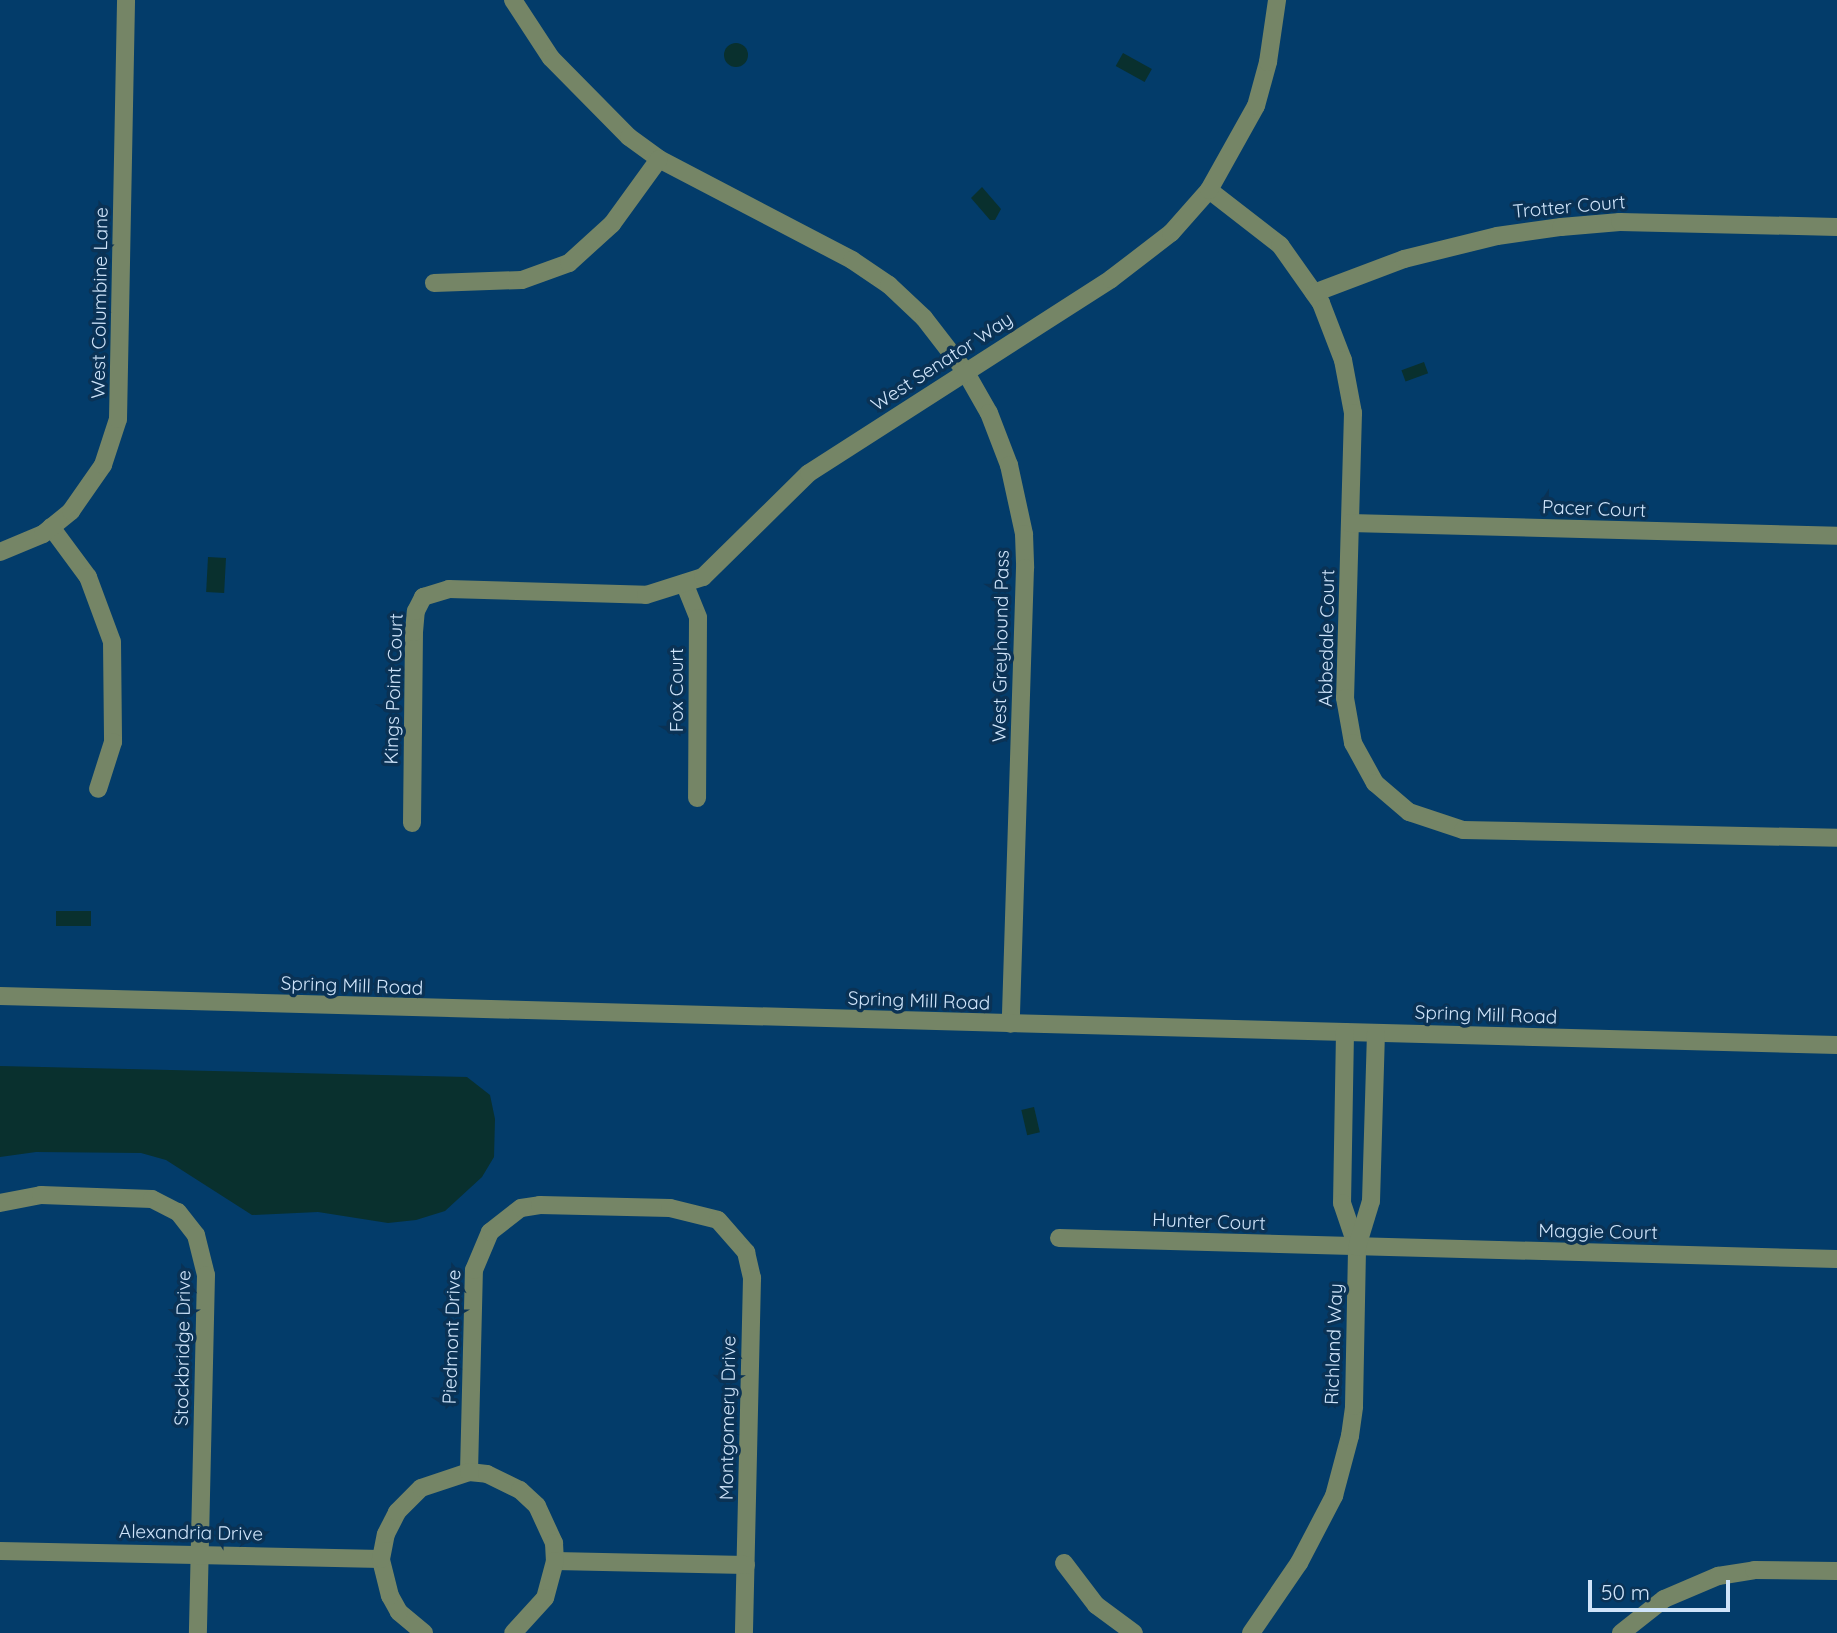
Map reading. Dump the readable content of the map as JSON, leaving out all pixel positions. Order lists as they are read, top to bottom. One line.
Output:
{"streets":{"street":["Trotter Court","West Columbine Lane","West Senator Way","Pacer Court","Abbedale Court","West Greyhound Pass","Kings Point Court","Fox Court","Spring Mill Road","Hunter Court","Maggie Court","Piedmont Drive","Richland Way","Stockbridge Drive","Montgomery Drive","Alexandria Drive"]},"crossings":[["Trotter Court","Abbedale Court"],["West Senator Way","Abbedale Court"],["West Senator Way","West Greyhound Pass"],["West Senator Way","Kings Point Court"],["West Senator Way","Fox Court"],["Pacer Court","Abbedale Court"],["West Greyhound Pass","Spring Mill Road"],["Spring Mill Road","Richland Way"],["Hunter Court","Maggie Court"],["Hunter Court","Richland Way"],["Maggie Court","Richland Way"],["Piedmont Drive","Montgomery Drive"],["Stockbridge Drive","Alexandria Drive"]],"scale_bar":"50 m"}
